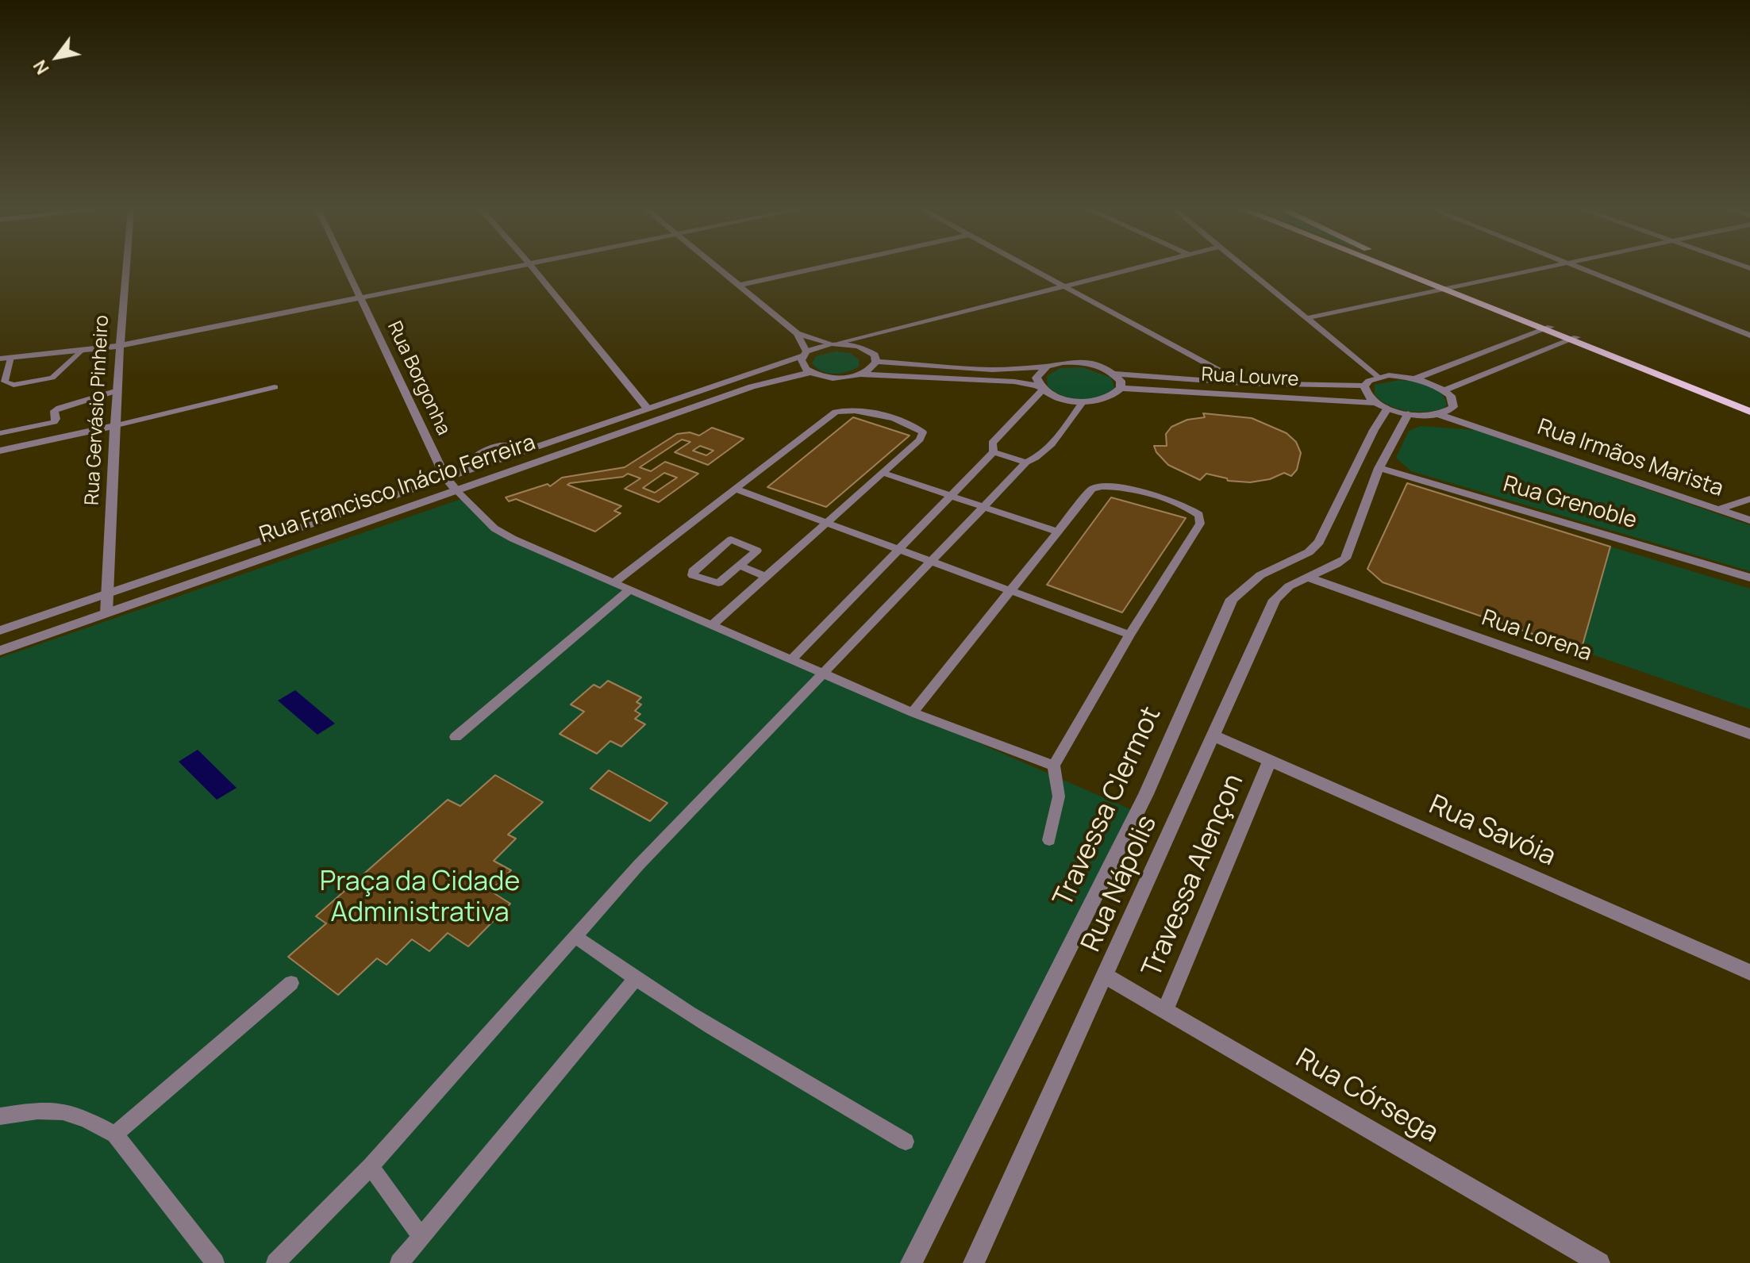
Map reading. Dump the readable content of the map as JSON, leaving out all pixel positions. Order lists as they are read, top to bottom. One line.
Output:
{"streets":{"street":["Rua Louvre","Rua Borgonha","Rua Gervásio Pinheiro","Rua Irmãos Marista","Rua Francisco Inácio Ferreira","Rua Grenoble","Rua Lorena","Travessa Clermot","Rua Savóia","Travessa Alençon","Rua Nápolis","Rua Córsega"]},"crossings":[["Rua Louvre","Rua Irmãos Marista"],["Rua Louvre","Travessa Clermot"],["Rua Borgonha","Rua Francisco Inácio Ferreira"],["Rua Gervásio Pinheiro","Rua Francisco Inácio Ferreira"],["Rua Grenoble","Rua Nápolis"],["Rua Lorena","Rua Nápolis"],["Rua Savóia","Travessa Alençon"],["Rua Savóia","Rua Nápolis"],["Travessa Alençon","Rua Córsega"],["Rua Nápolis","Rua Córsega"]],"parks":["Praça da Cidade Administrativa"],"north":"bottom left"}
